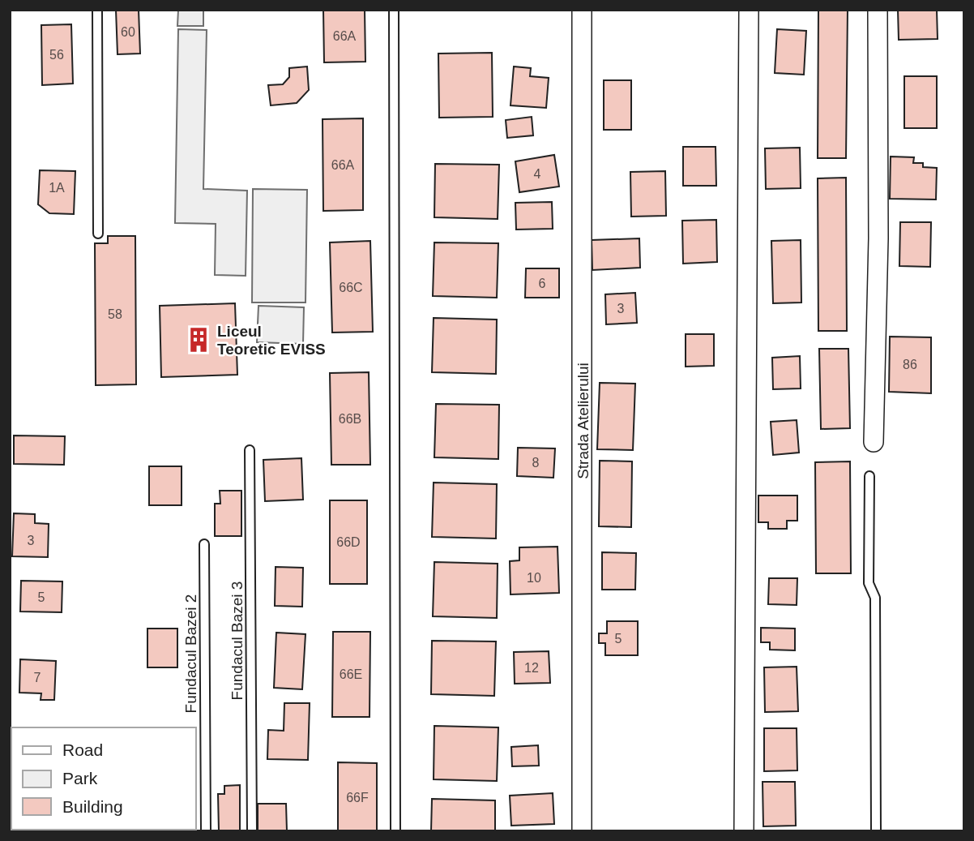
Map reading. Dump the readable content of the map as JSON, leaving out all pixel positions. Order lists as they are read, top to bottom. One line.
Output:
{"streets":{"street":["Strada Atelierului"],"lane":["Fundacul Bazei 3","Fundacul Bazei 2"]},"places":{"building":["Liceul Teoretic EVISS"]},"house_numbers":["60","66A","56","66A","4","1A","6","66C","3","58","86","66B","8","3","66D","10","5","5","12","66E","7","66F"],"legend":["Road","Park","Building"]}
